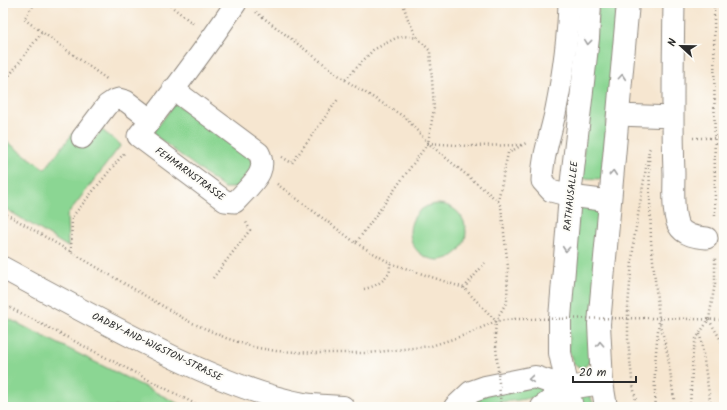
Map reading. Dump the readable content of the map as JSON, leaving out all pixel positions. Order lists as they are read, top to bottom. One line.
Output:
{"streets":{"main road":["RATHAUSALLEE","OADBY-AND-WIGSTON-STRASSE"],"street":["FEHMARNSTRASSE"]},"scale_bar":"20 m","north":"left"}
